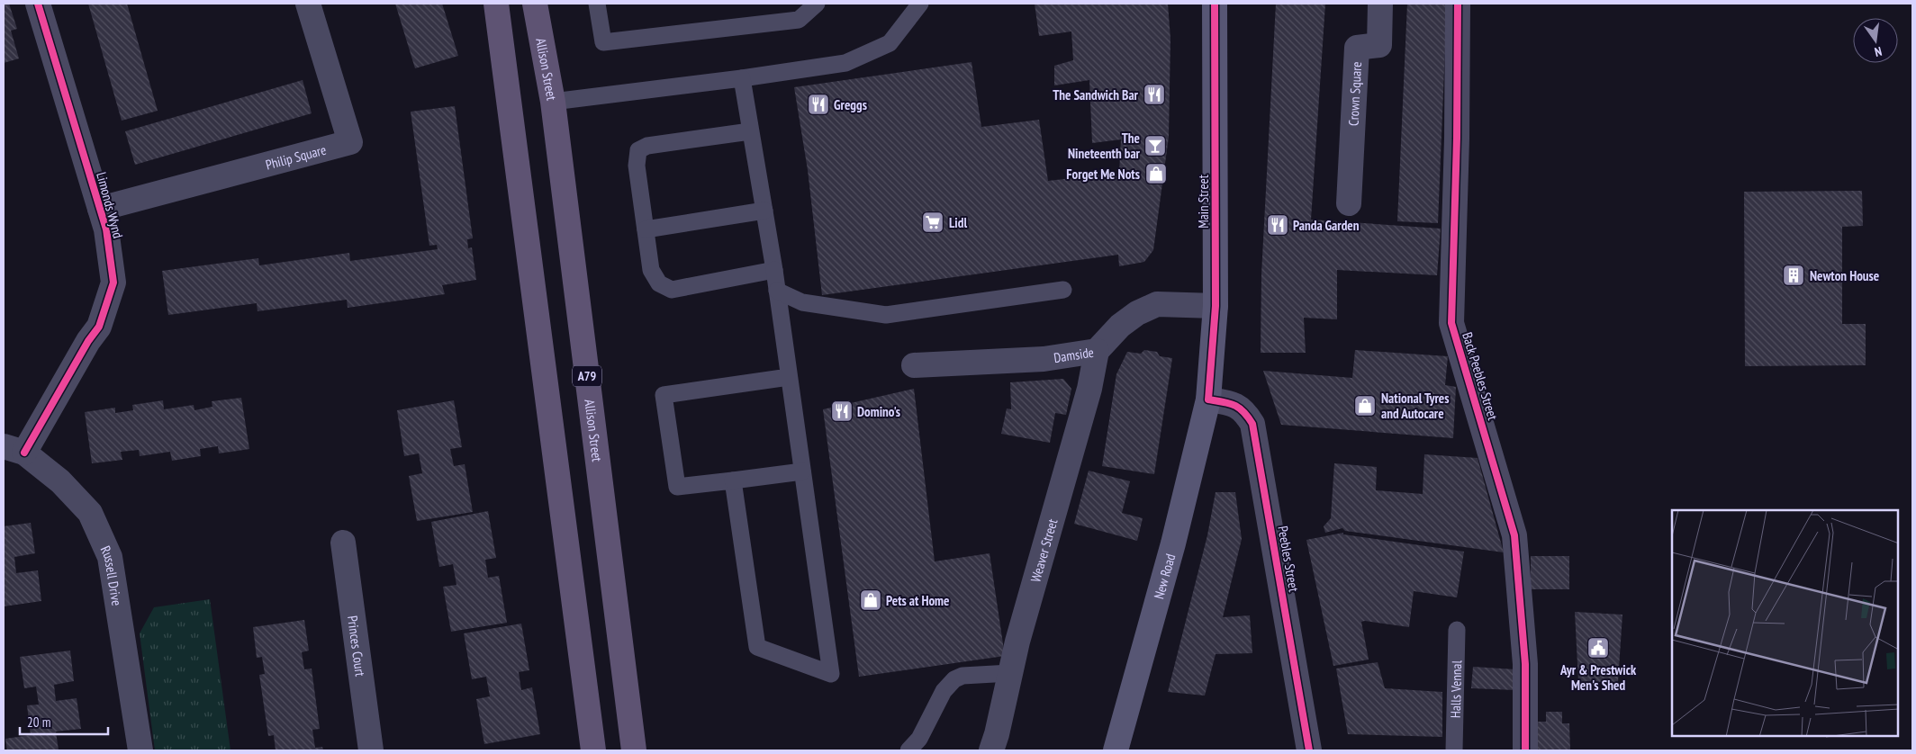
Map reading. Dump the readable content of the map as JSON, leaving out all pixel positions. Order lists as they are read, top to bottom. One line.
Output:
{"streets":{"main road":["Allison Street","A79"],"street":["Crown Square","Philip Square","Main Street","Limonds Wynd","Damside","Back Peebles Street","Weaver Street","Peebles Street","Russell Drive","New Road","Princes Court"],"lane":["Halls Vennal"]},"crossings":[["Philip Square","Limonds Wynd"],["Main Street","Damside"],["Main Street","Peebles Street"],["Main Street","New Road"],["Limonds Wynd","Russell Drive"],["Damside","Weaver Street"],["Peebles Street","New Road"]],"places":{"restaurant":["The Sandwich Bar","Greggs","Panda Garden","Domino's"],"bar":["The Nineteenth bar"],"shop":["Forget Me Nots","National Tyres and Autocare","Pets at Home"],"supermarket":["Lidl"],"building":["Newton House"],"public building":["Ayr & Prestwick Men's Shed"]},"scale_bar":"20 m","north":"bottom"}
